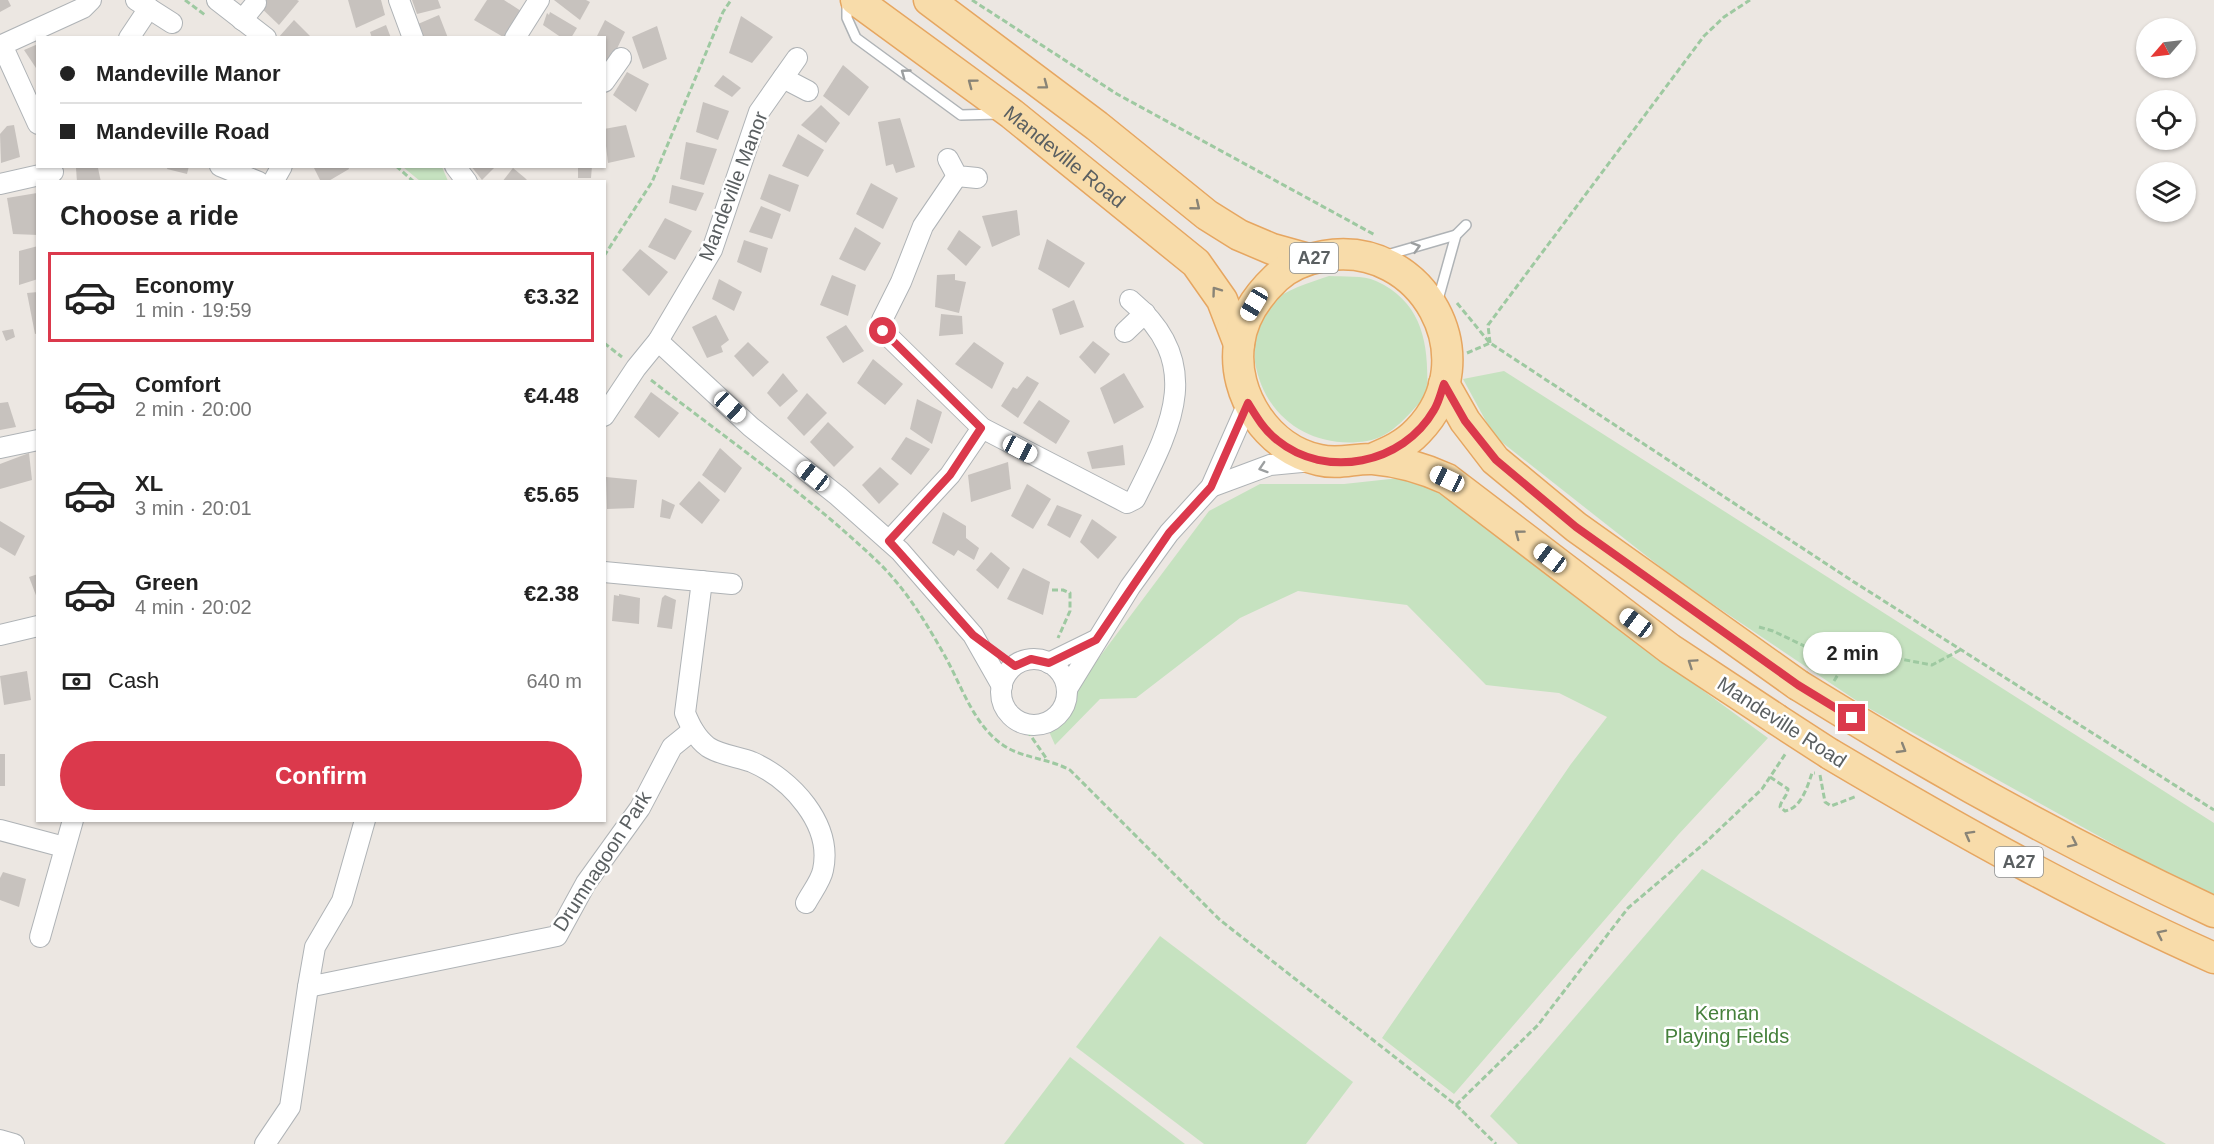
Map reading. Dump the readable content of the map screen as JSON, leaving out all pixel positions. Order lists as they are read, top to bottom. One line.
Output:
{"streets":{"main road":["Mandeville Road","A27"],"street":["Mandeville Manor","Drumnagoon Park"]},"crossings":[["Mandeville Road","A27"]],"parks":["Kernan Playing Fields"],"north":"bottom left","page":{"banner":["Mandeville Manor","Mandeville Road"],"heading":"Choose a ride","list":[{"name":"Economy","note":"1 min · 19:59","value":"€3.32"},{"name":"Comfort","note":"2 min · 20:00","value":"€4.48"},{"name":"XL","note":"3 min · 20:01","value":"€5.65"},{"name":"Green","note":"4 min · 20:02","value":"€2.38"}],"bubble":"2 min","pay":["Cash","640 m"],"buttons":"Confirm"}}
